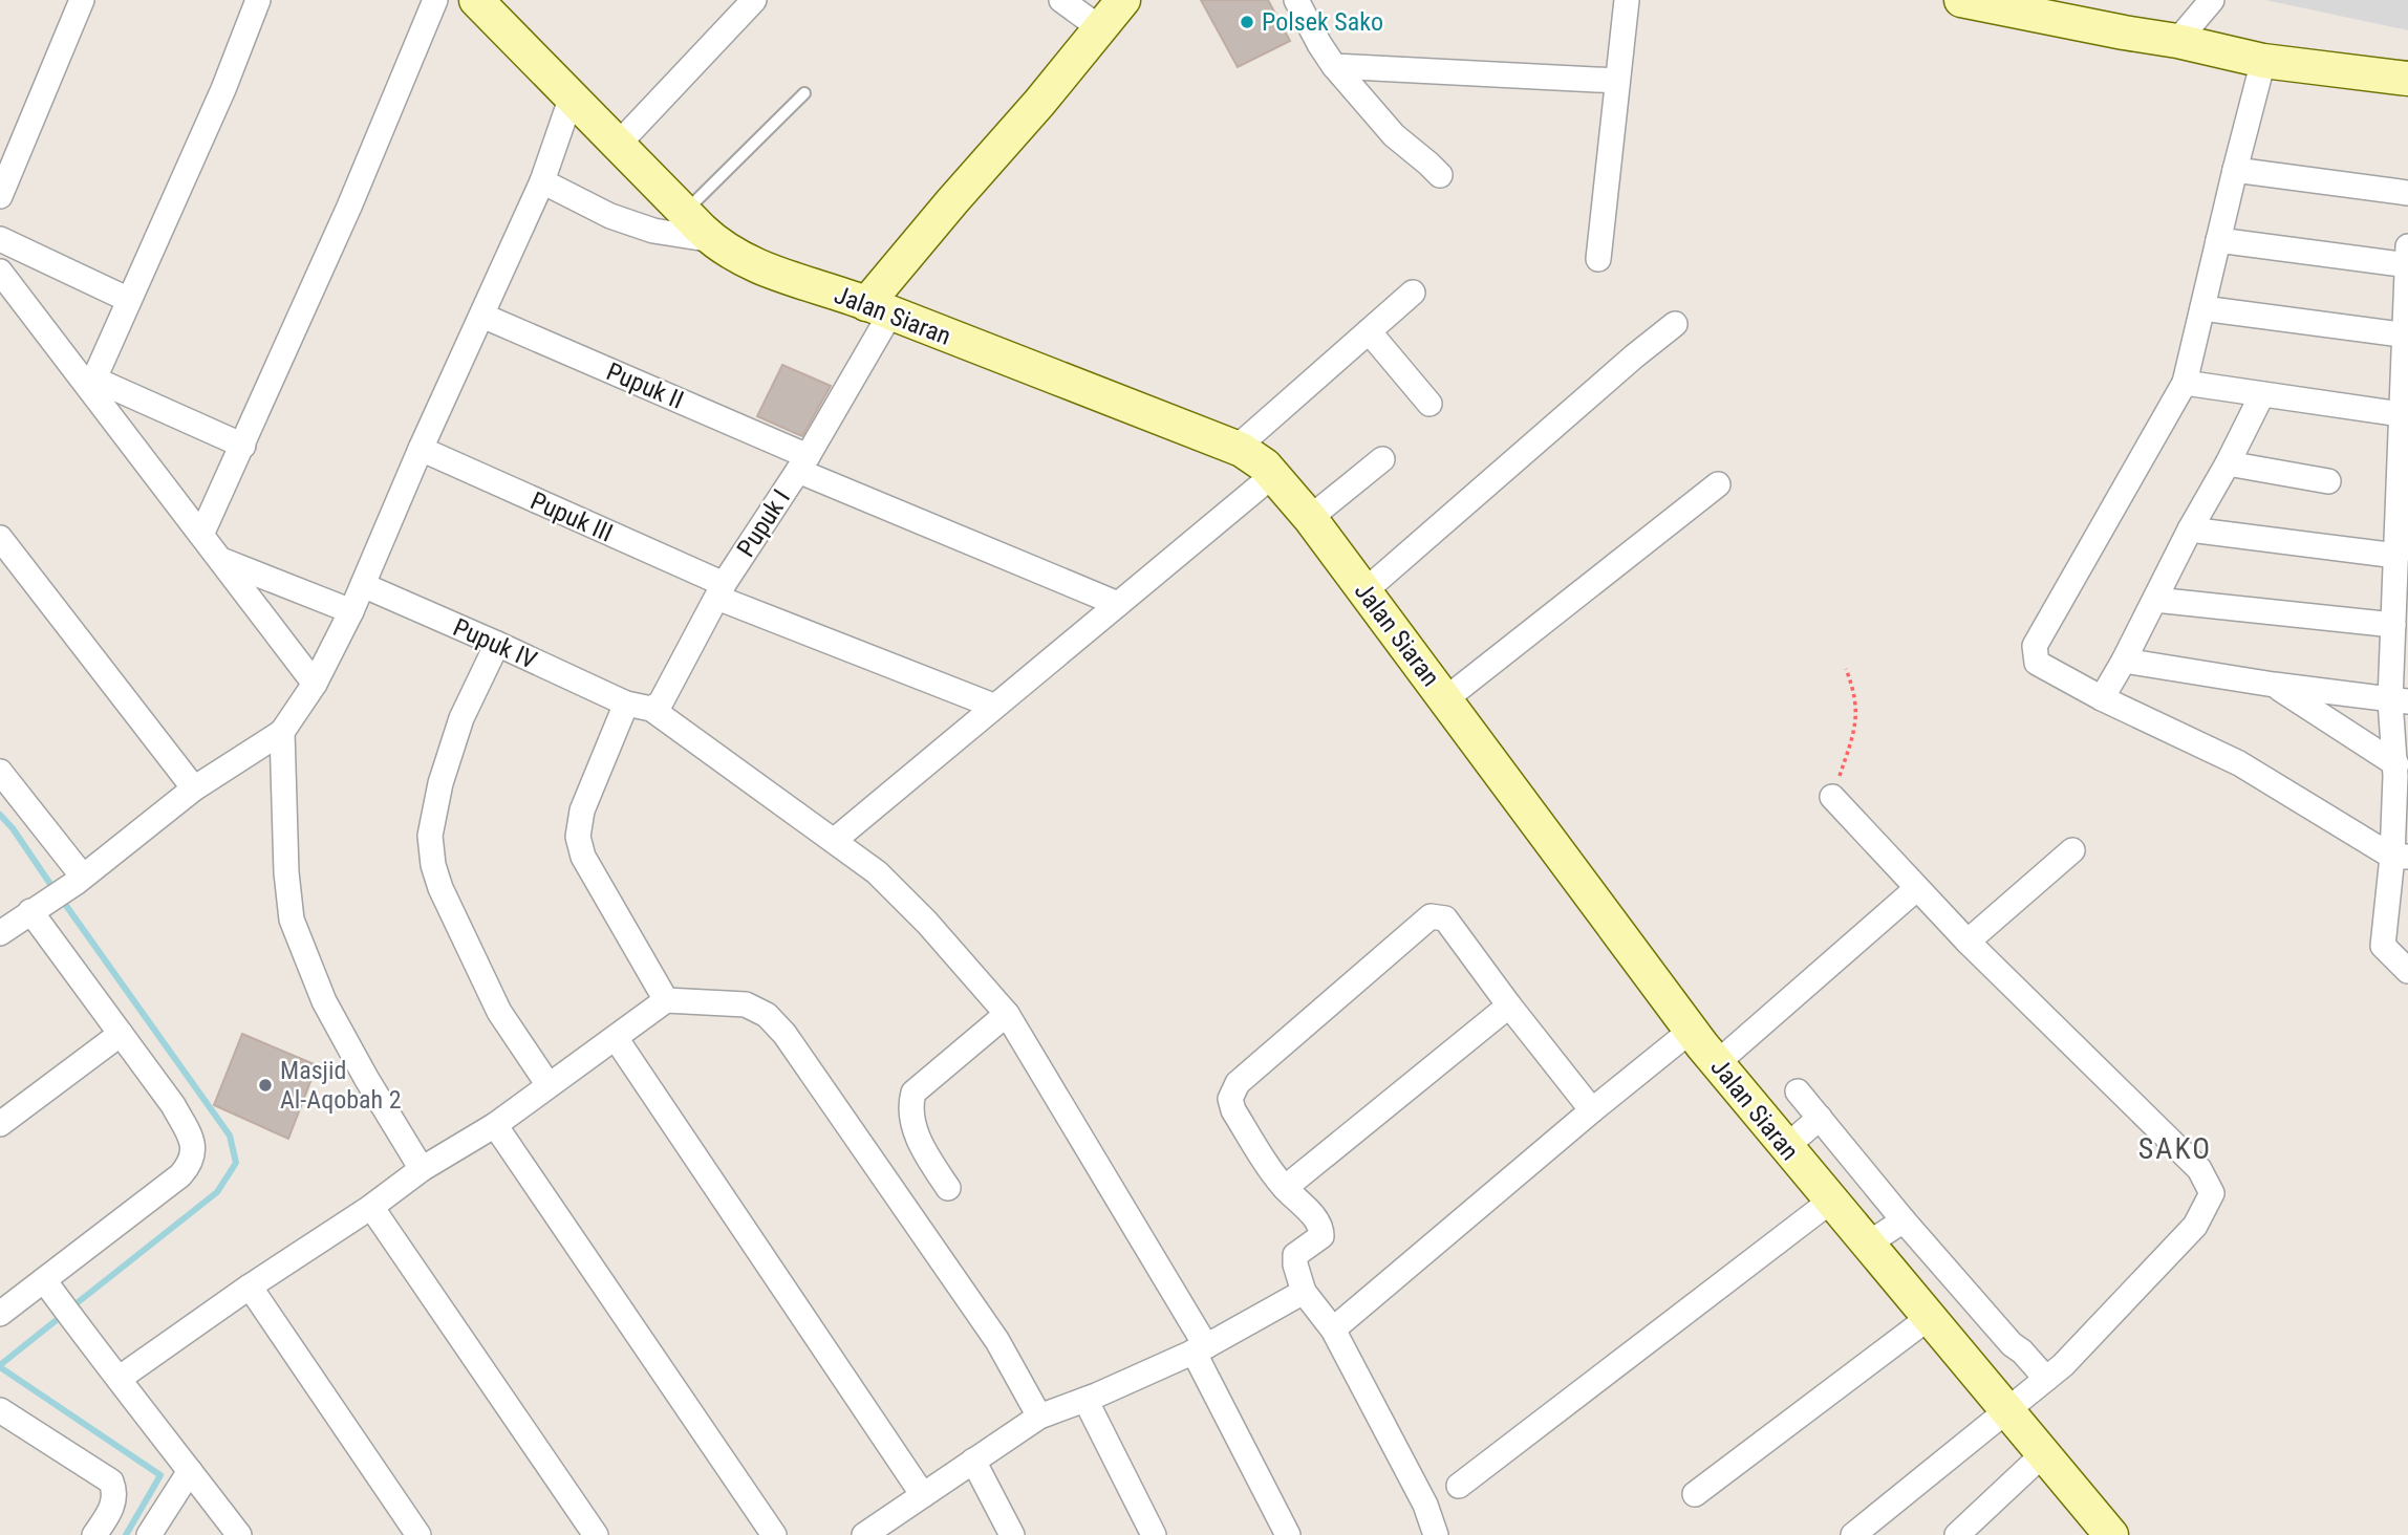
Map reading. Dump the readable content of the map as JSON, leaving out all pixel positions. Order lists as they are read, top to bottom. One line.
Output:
{"streets":{"street":["Jalan Siaran","Pupuk II","Pupuk III","Pupuk I","Pupuk IV"]},"crossings":[["Jalan Siaran","Pupuk I"],["Pupuk II","Pupuk I"],["Pupuk III","Pupuk I"]],"districts":["SAKO"],"places":["Polsek Sako","Masjid Al-Aqobah 2"]}
